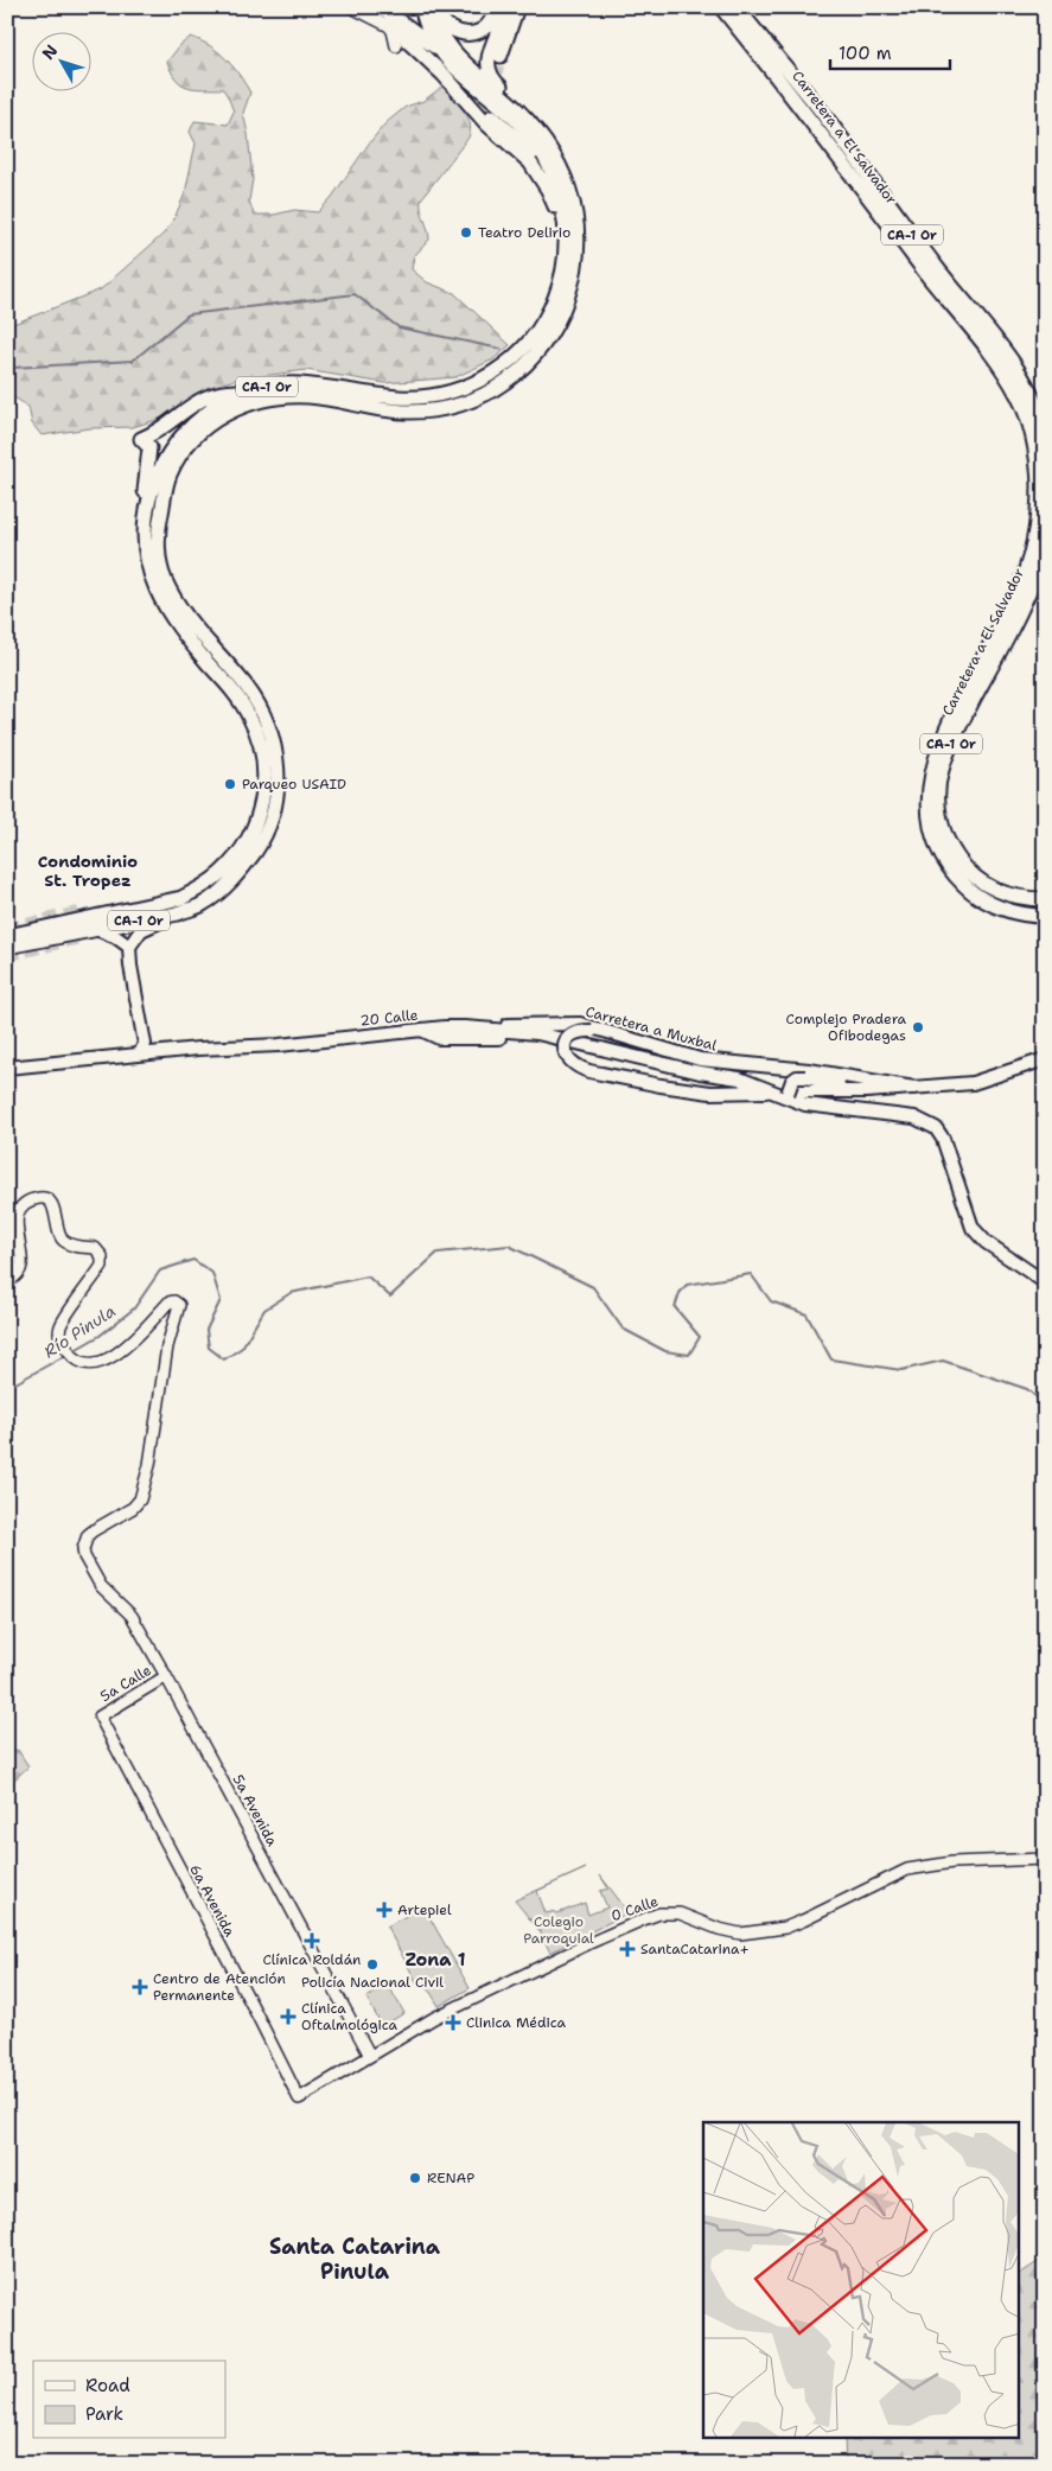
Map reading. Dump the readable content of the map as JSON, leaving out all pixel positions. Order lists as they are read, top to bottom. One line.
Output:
{"streets":{"highway":["Carretera a El Salvador","CA-1 Or"],"main road":["20 Calle","Carretera a Muxbal"],"street":["5a Calle","5a Avenida","6a Avenida","0 Calle"]},"crossings":[["20 Calle","Carretera a Muxbal"],["5a Calle","5a Avenida"],["5a Calle","6a Avenida"],["5a Avenida","0 Calle"],["6a Avenida","0 Calle"]],"districts":["Condominio St. Tropez","Zona 1","Santa Catarina Pinula"],"water":["Río Pinula"],"parks":["Colegio Parroquial"],"places":{"other":["Teatro Delirio","Parqueo USAID","Complejo Pradera Ofibodegas","Policía Nacional Civil","RENAP"],"health":["Artepiel","Clínica Roldán","SantaCatarina+","Centro de Atención Permanente","Clínica Oftalmológica","Clinica Médica"]},"legend":["Road","Park"],"scale_bar":"100 m","north":"top left"}
